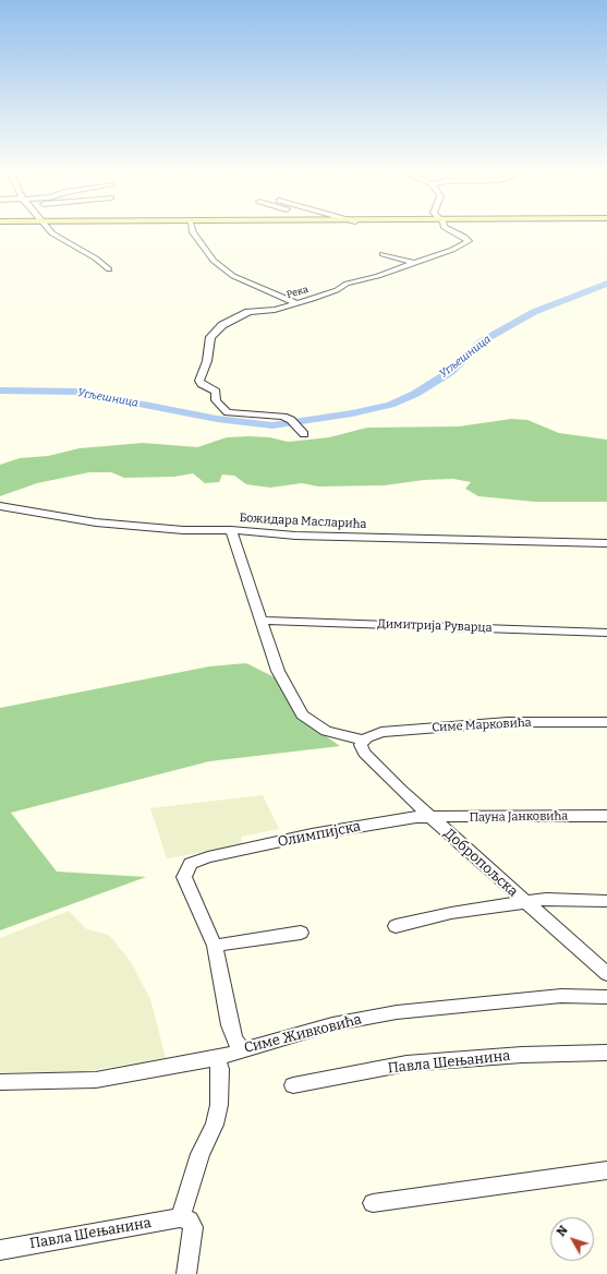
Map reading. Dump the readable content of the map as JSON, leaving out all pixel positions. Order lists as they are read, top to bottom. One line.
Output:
{"streets":{"street":["Река","Божидара Масларића","Димитрија Руварца","Симе Марковића","Пауна Јанковића","Олимпијска","Добропољска","Симе Живковића","Павла Шењанина"]},"crossings":[["Симе Марковића","Добропољска"],["Пауна Јанковића","Олимпијска"],["Пауна Јанковића","Добропољска"],["Олимпијска","Добропољска"]],"water":["Угљешница"],"north":"top left"}
